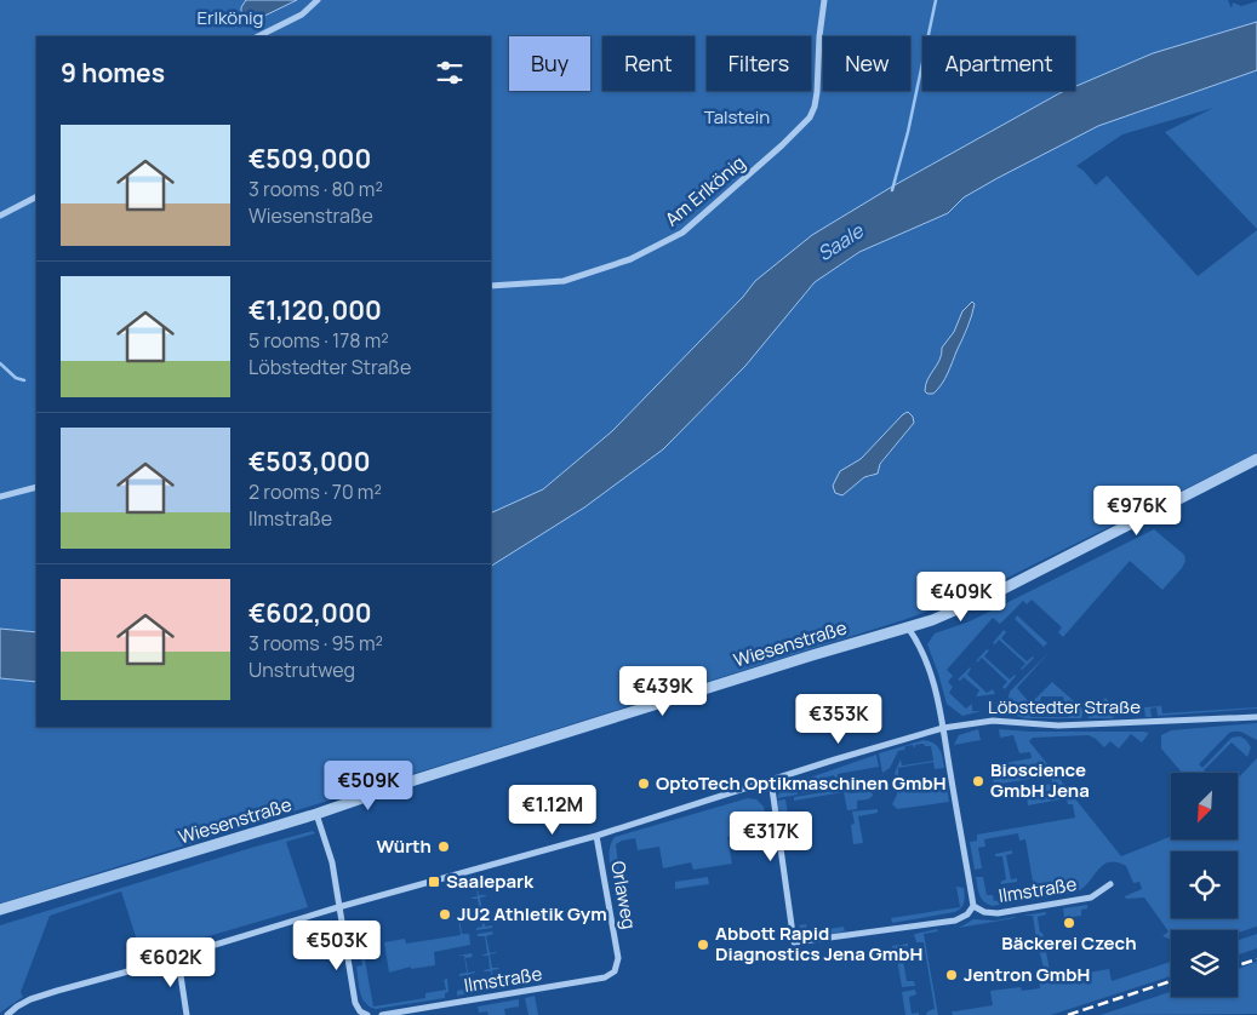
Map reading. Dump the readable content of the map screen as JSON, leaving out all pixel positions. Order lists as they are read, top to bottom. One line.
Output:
{"streets":{"street":["Am Erlkönig","Wiesenstraße","Löbstedter Straße","Ilmstraße","Orlaweg"]},"crossings":[["Löbstedter Straße","Ilmstraße"],["Löbstedter Straße","Orlaweg"],["Ilmstraße","Orlaweg"]],"water":["Saale"],"parks":["Erlkönig","Talstein"],"places":{"other":["Bioscience GmbH Jena","OptoTech Optikmaschinen GmbH","Würth","JU2 Athletik Gym","Bäckerei Czech","Abbott Rapid Diagnostics Jena GmbH","Jentron GmbH"],"transit":["Saalepark"]},"north":"bottom left","page":{"chip":["Buy","Rent","Filters","New","Apartment"],"heading":"9 homes","list":[{"name":"€509,000","note":"3 rooms · 80 m² · Wiesenstraße"},{"name":"€1,120,000","note":"5 rooms · 178 m² · Löbstedter Straße"},{"name":"€503,000","note":"2 rooms · 70 m² · Ilmstraße"},{"name":"€602,000","note":"3 rooms · 95 m² · Unstrutweg"}],"price":["€976K","€409K","€439K","€353K","€509K","€1.12M","€317K","€503K","€602K"]}}
